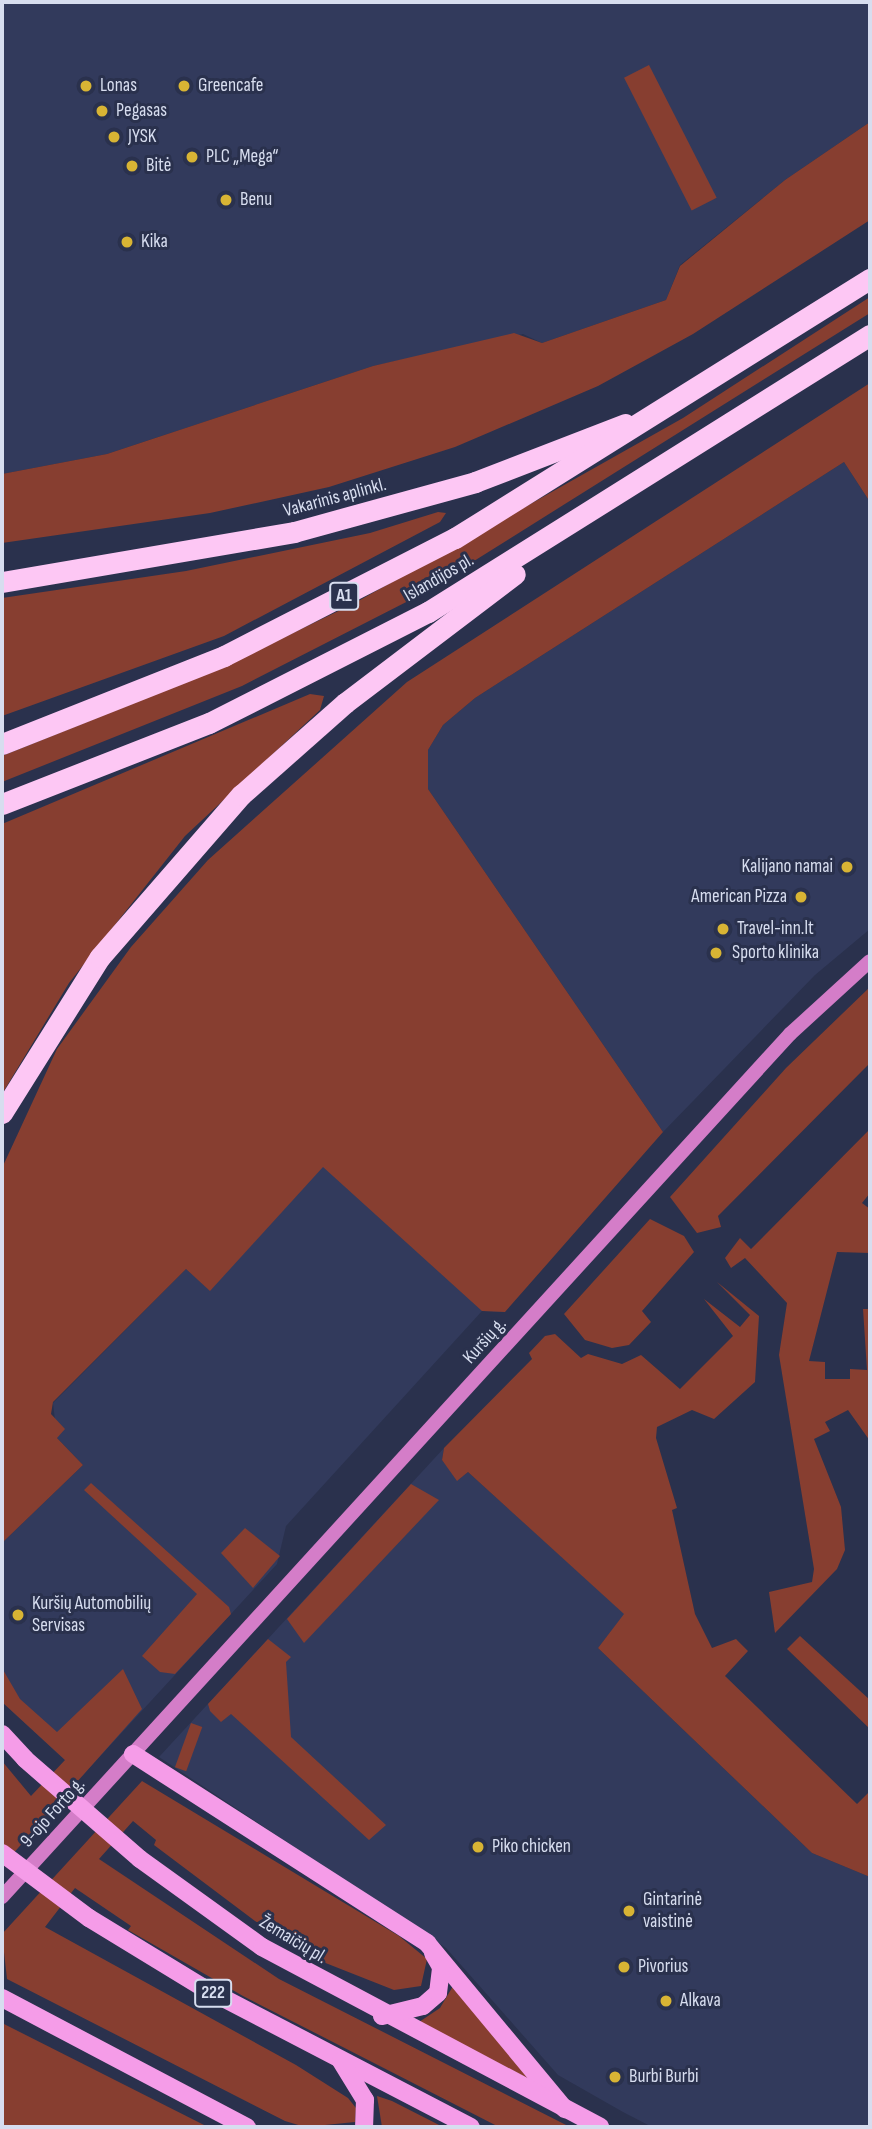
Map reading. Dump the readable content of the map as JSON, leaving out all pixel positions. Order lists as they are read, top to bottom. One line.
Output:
{"streets":{"highway":["Vakarinis aplinkl.","Islandijos pl.","A1"],"main road":["Kuršių g.","9-ojo Forto g.","Žemaičių pl.","222"]},"crossings":[["Vakarinis aplinkl.","Islandijos pl."],["Kuršių g.","9-ojo Forto g."]],"places":["Lonas","Greencafe","Pegasas","JYSK","PLC „Mega“","Bitė","Benu","Kika","Kalijano namai","American Pizza","Travel-inn.lt","Sporto klinika","Kuršių Automobilių Servisas","Piko chicken","Gintarinė vaistinė","Pivorius","Alkava","Burbi Burbi"]}
